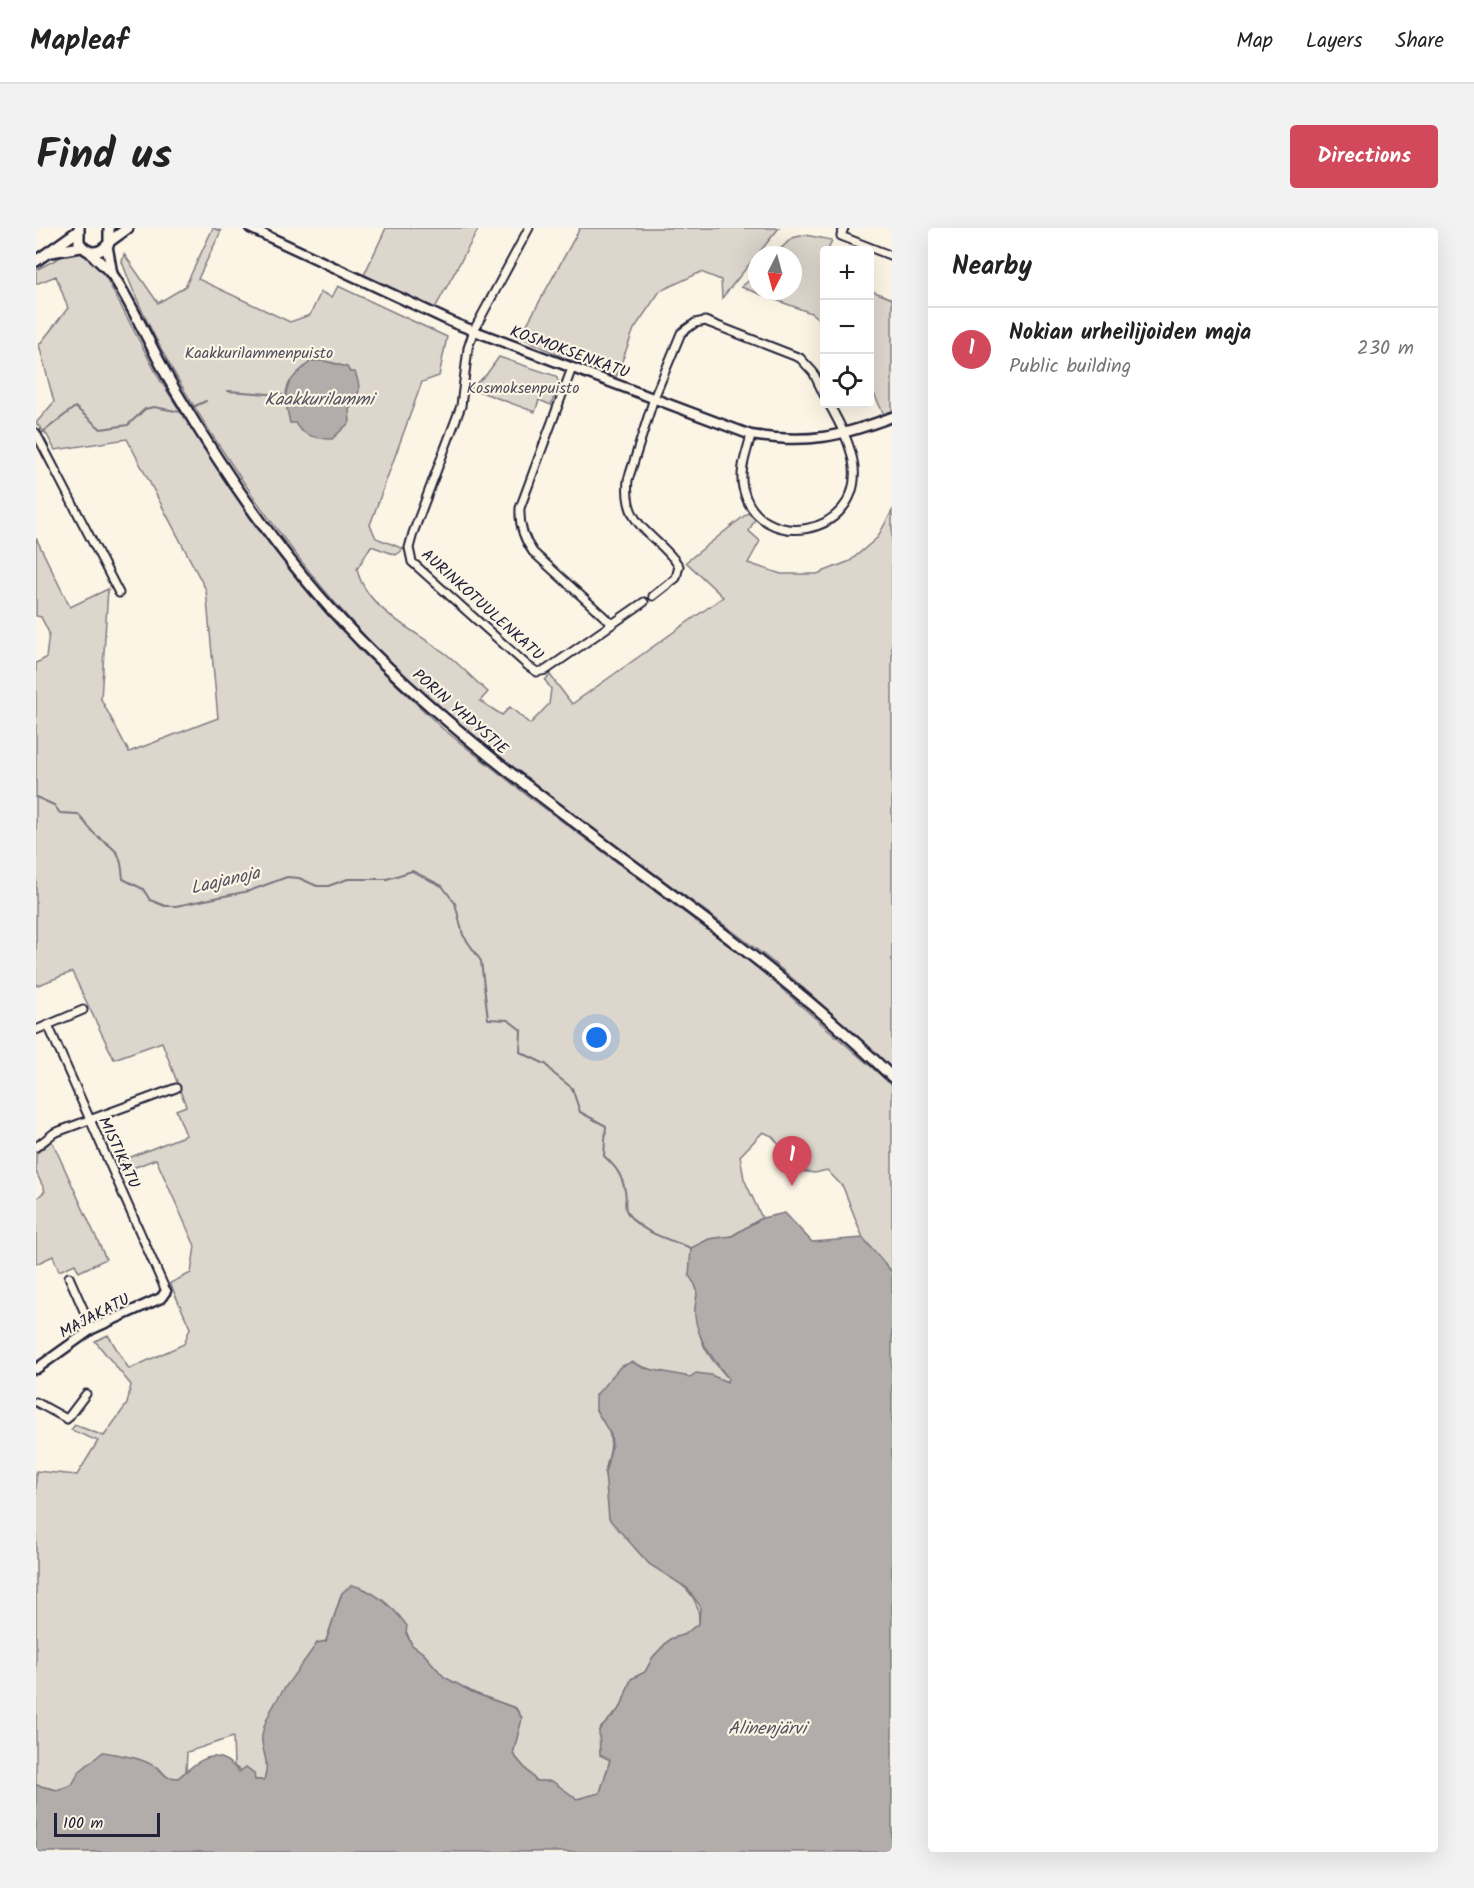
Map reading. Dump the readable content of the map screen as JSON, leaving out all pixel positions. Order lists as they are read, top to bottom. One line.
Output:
{"streets":{"main road":["PORIN YHDYSTIE"],"street":["KOSMOKSENKATU","AURINKOTUULENKATU","MISTIKATU","MAJAKATU"]},"crossings":[["KOSMOKSENKATU","AURINKOTUULENKATU"],["MISTIKATU","MAJAKATU"]],"water":["Kaakkurilammi","Laajanoja","Alinenjärvi"],"parks":["Kaakkurilammenpuisto","Kosmoksenpuisto"],"scale_bar":"100 m","north":"bottom","page":{"header":"Mapleaf","nav":["Map","Layers","Share"],"title":"Find us","buttons":"Directions","heading":"Nearby","map_buttons":["+","−"],"list":[{"mark":"1","name":"Nokian urheilijoiden maja","note":"Public building","value":"230 m"}],"pins":"1","scale":"100 m"}}
